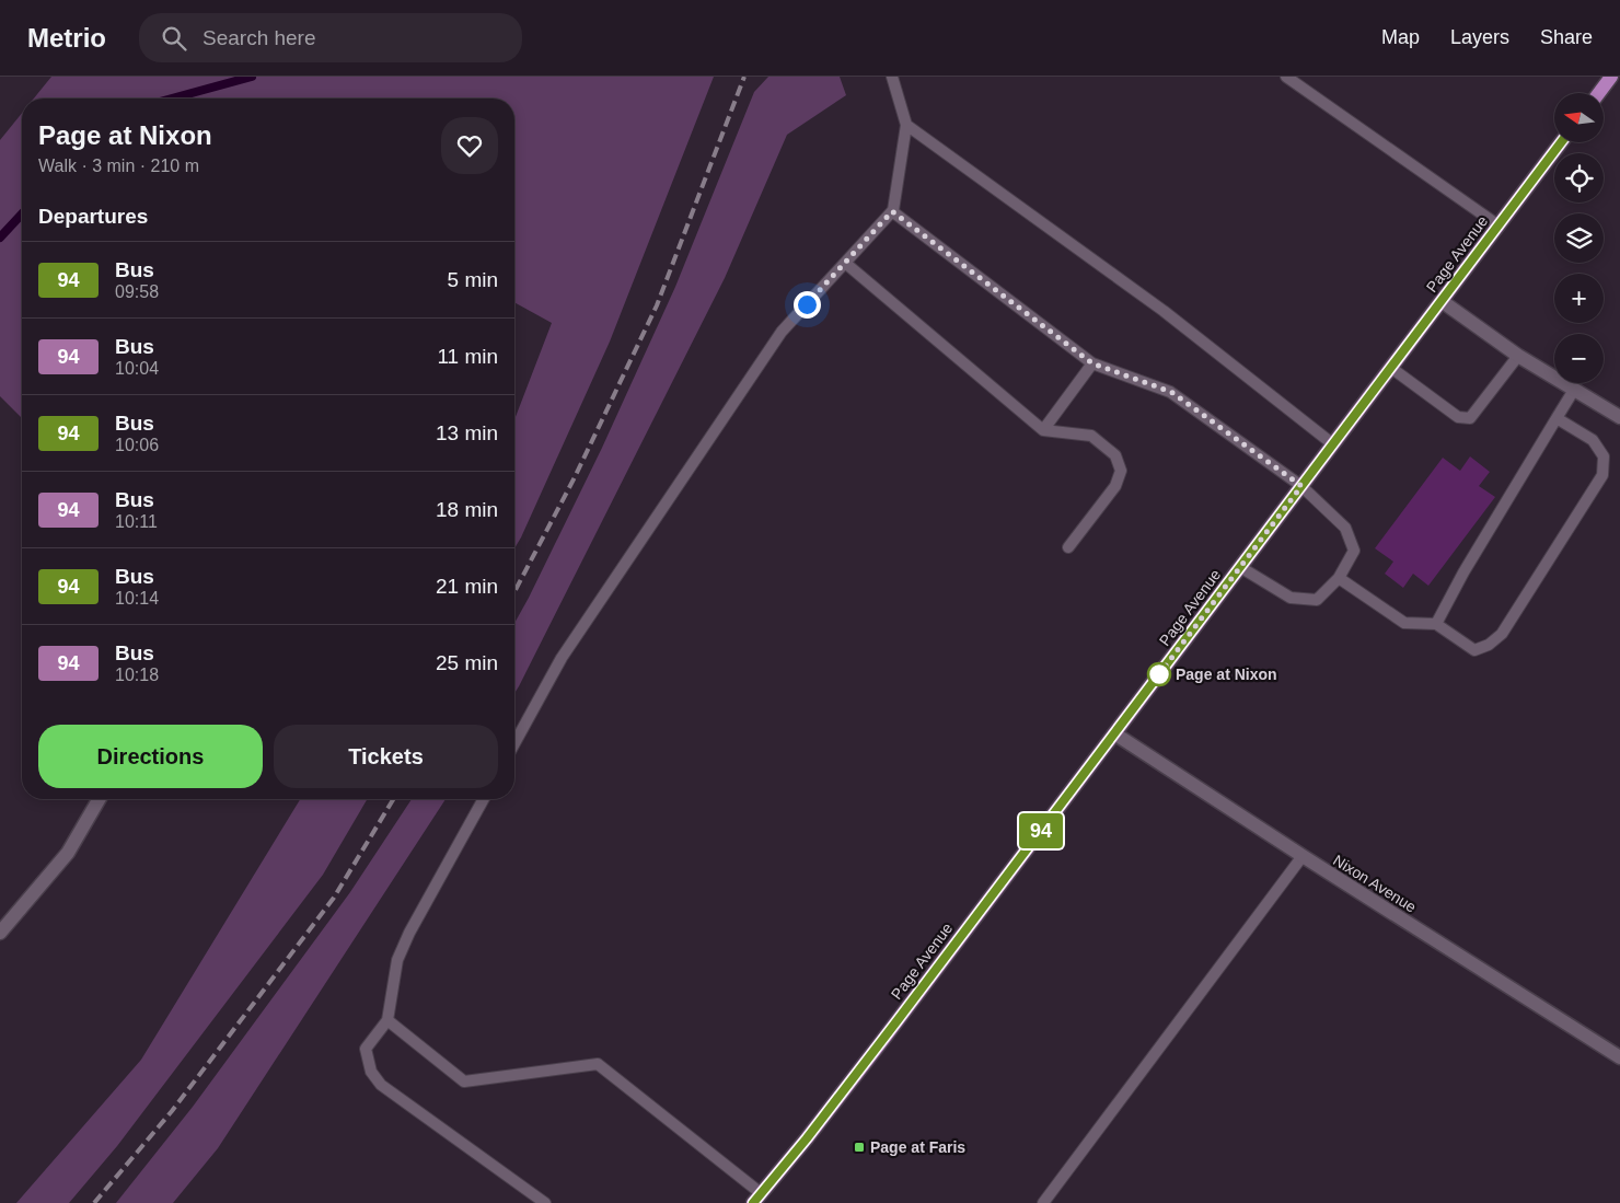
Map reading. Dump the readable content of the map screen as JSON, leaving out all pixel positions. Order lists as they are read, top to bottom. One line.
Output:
{"streets":{"main road":["Page Avenue"],"street":["Nixon Avenue"]},"crossings":[["Page Avenue","Nixon Avenue"]],"places":{"other":["Page at Nixon"],"transit":["Page at Faris"]},"lines":["bus line 94"],"north":"left","page":{"header":"Metrio","search":"Search here","nav":["Map","Layers","Share"],"on_map":"94","map_buttons":["+","−"],"heading":[["Page at Nixon","Walk · 3 min · 210 m"],"Departures"],"list":[{"mark":"94","name":"Bus","note":"09:58","value":"5 min"},{"mark":"94","name":"Bus","note":"10:04","value":"11 min"},{"mark":"94","name":"Bus","note":"10:06","value":"13 min"},{"mark":"94","name":"Bus","note":"10:11","value":"18 min"},{"mark":"94","name":"Bus","note":"10:14","value":"21 min"},{"mark":"94","name":"Bus","note":"10:18","value":"25 min"}],"buttons":["Directions","Tickets"]}}
